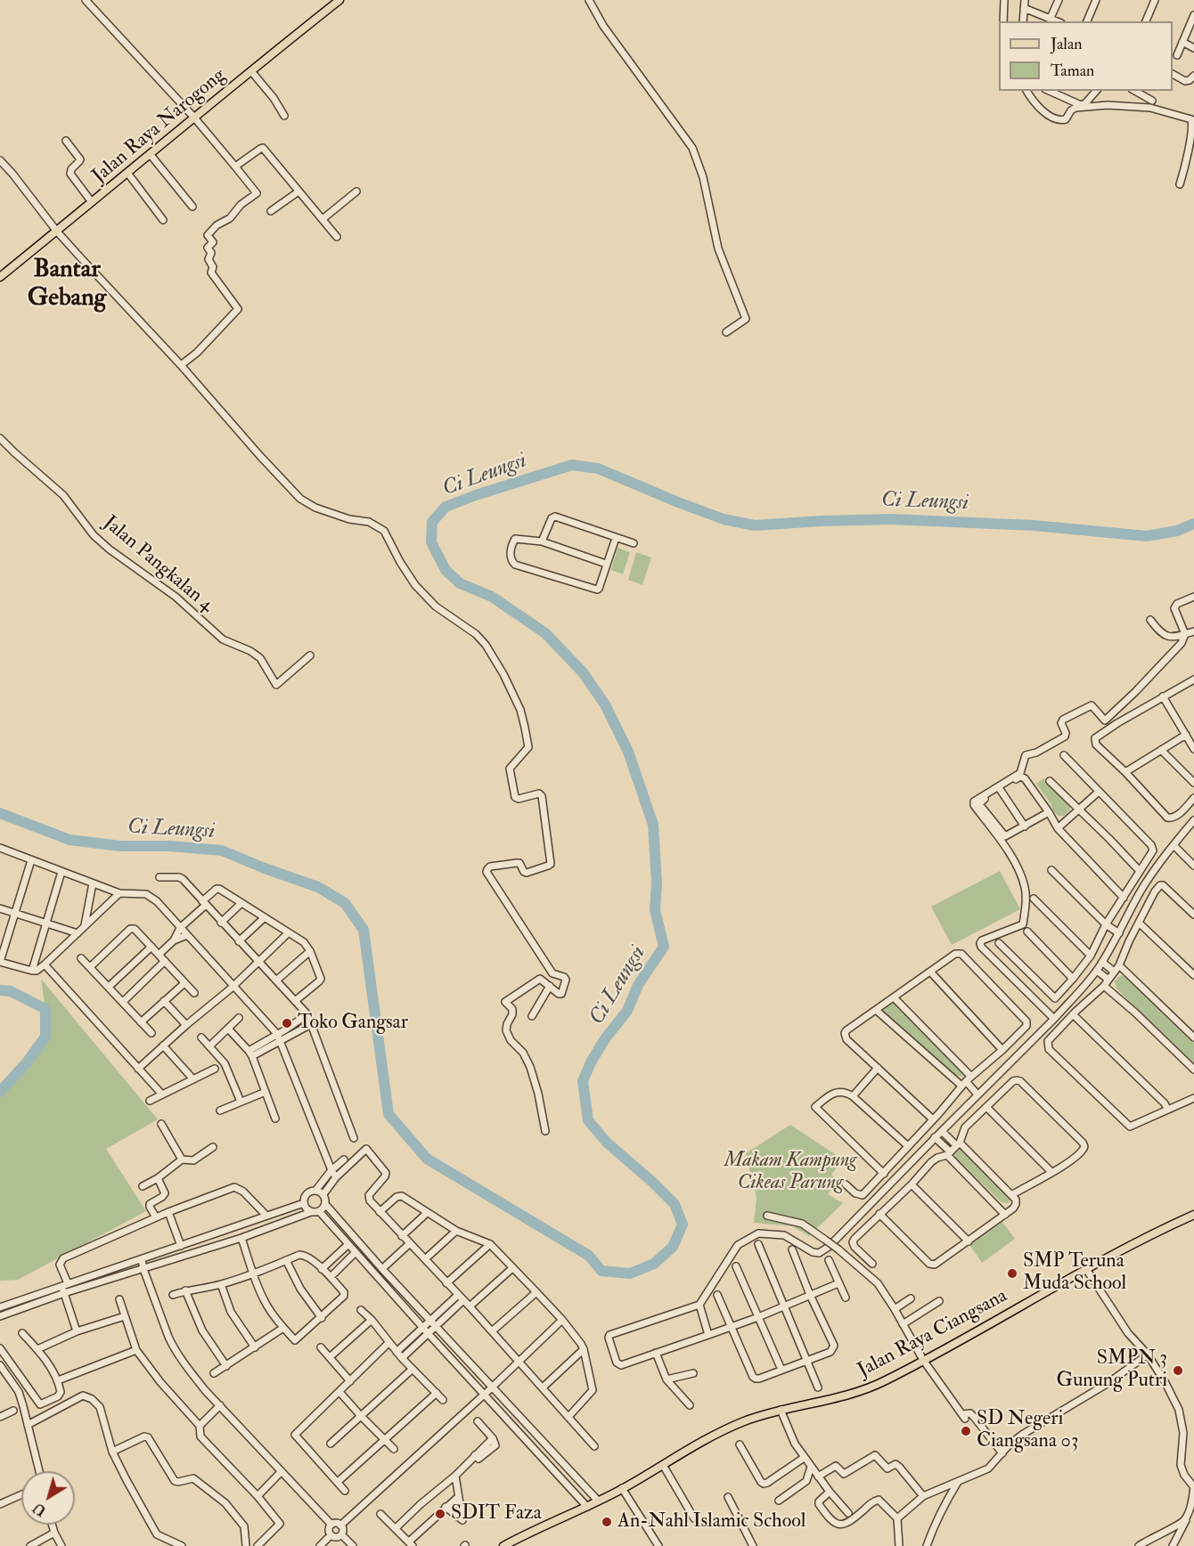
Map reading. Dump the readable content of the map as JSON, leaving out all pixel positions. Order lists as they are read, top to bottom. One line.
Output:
{"streets":{"main road":["Jalan Raya Narogong","Jalan Raya Ciangsana"],"street":["Jalan Pangkalan 4"]},"districts":["Bantar Gebang"],"water":["Ci Leungsi"],"parks":["Makam Kampung Cikeas Parung"],"places":["Toko Gangsar","SMP Teruna Muda School","SMPN 3 Gunung Putri","SD Negeri Ciangsana 03","SDIT Faza","An-Nahl Islamic School"],"legend":["Jalan","Taman"],"north":"bottom left"}
